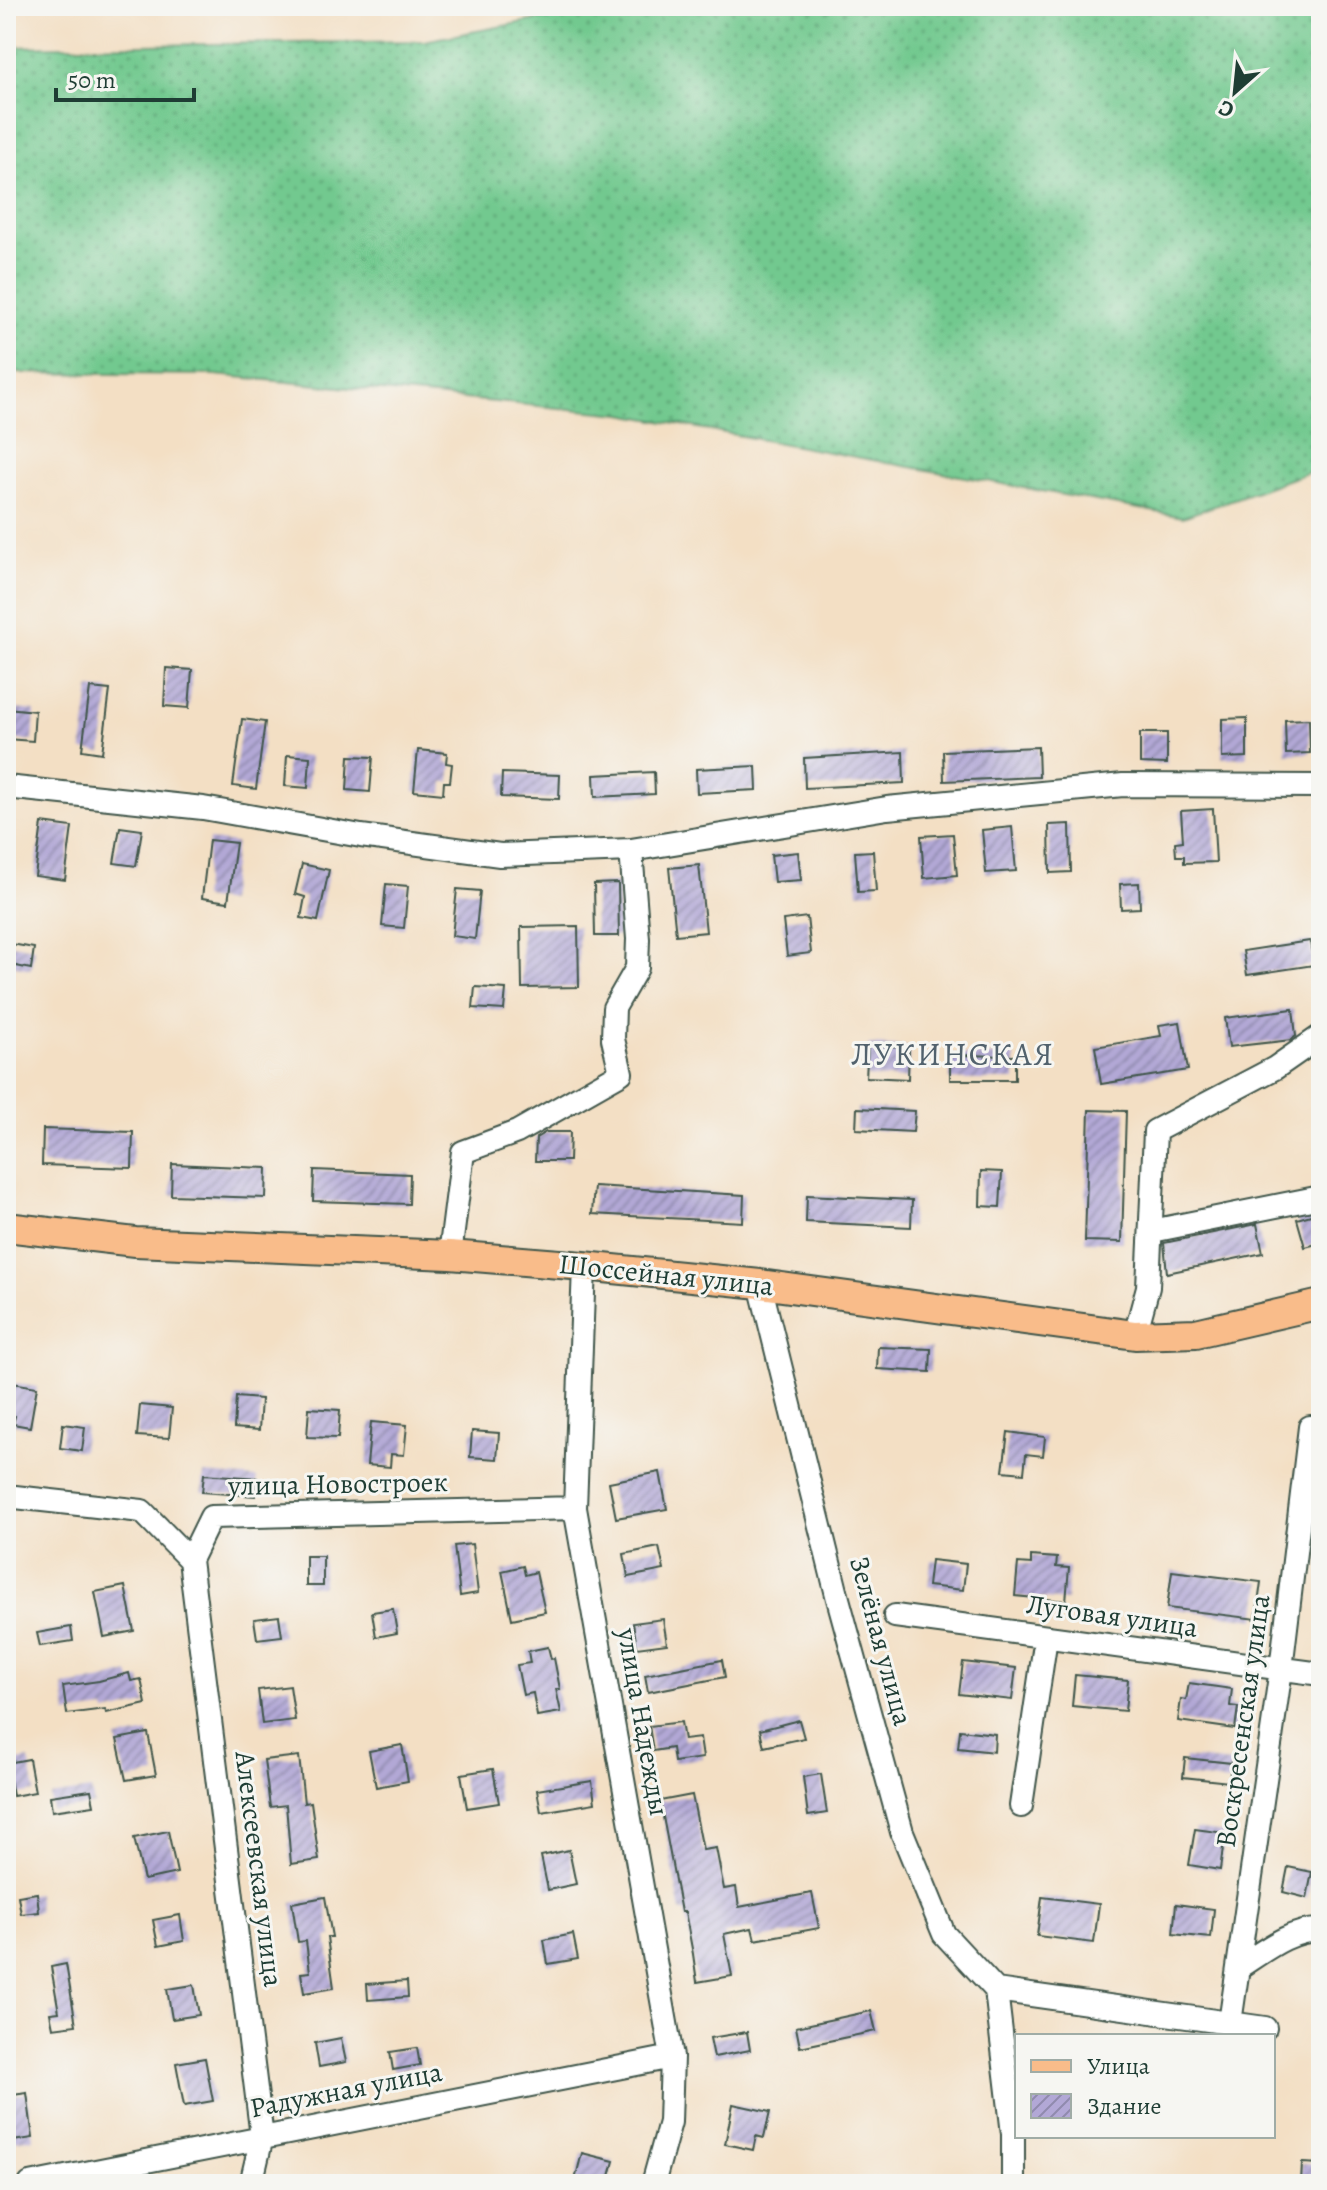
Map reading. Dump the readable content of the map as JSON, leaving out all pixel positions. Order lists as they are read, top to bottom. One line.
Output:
{"streets":{"main road":["Шоссейная улица"],"street":["улица Новостроек","Луговая улица","Зелёная улица","Воскресенская улица","улица Надежды","Алексеевская улица","Радужная улица"]},"crossings":[["Шоссейная улица","Зелёная улица"],["Шоссейная улица","улица Надежды"],["улица Новостроек","улица Надежды"],["улица Новостроек","Алексеевская улица"],["Луговая улица","Воскресенская улица"],["улица Надежды","Радужная улица"],["Алексеевская улица","Радужная улица"]],"districts":["ЛУКИНСКАЯ"],"legend":["Улица","Здание"],"scale_bar":"50 m","north":"bottom left"}
